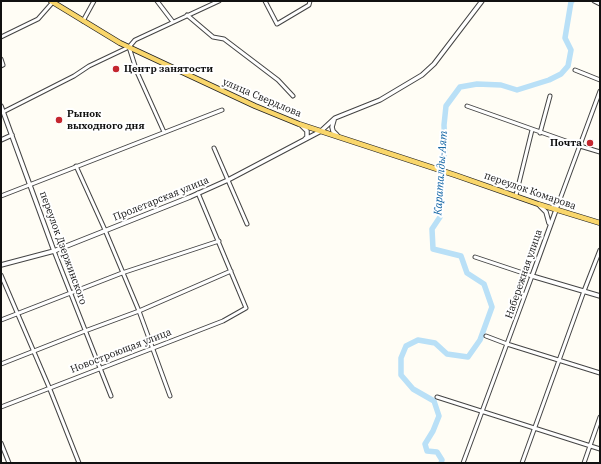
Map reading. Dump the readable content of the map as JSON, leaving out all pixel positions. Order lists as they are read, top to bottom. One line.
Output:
{"streets":{"main road":["улица Свердлова","переулок Комарова"],"street":["Пролетарская улица","переулок Дзержинского","Набережная улица","Новостроющая улица"]},"crossings":[["улица Свердлова","переулок Комарова"],["улица Свердлова","Пролетарская улица"],["переулок Комарова","Набережная улица"],["Пролетарская улица","переулок Дзержинского"],["переулок Дзержинского","Новостроющая улица"]],"water":["Караталды-Аят"],"places":["Центр занятости","Рынок выходного дня","Почта"]}
